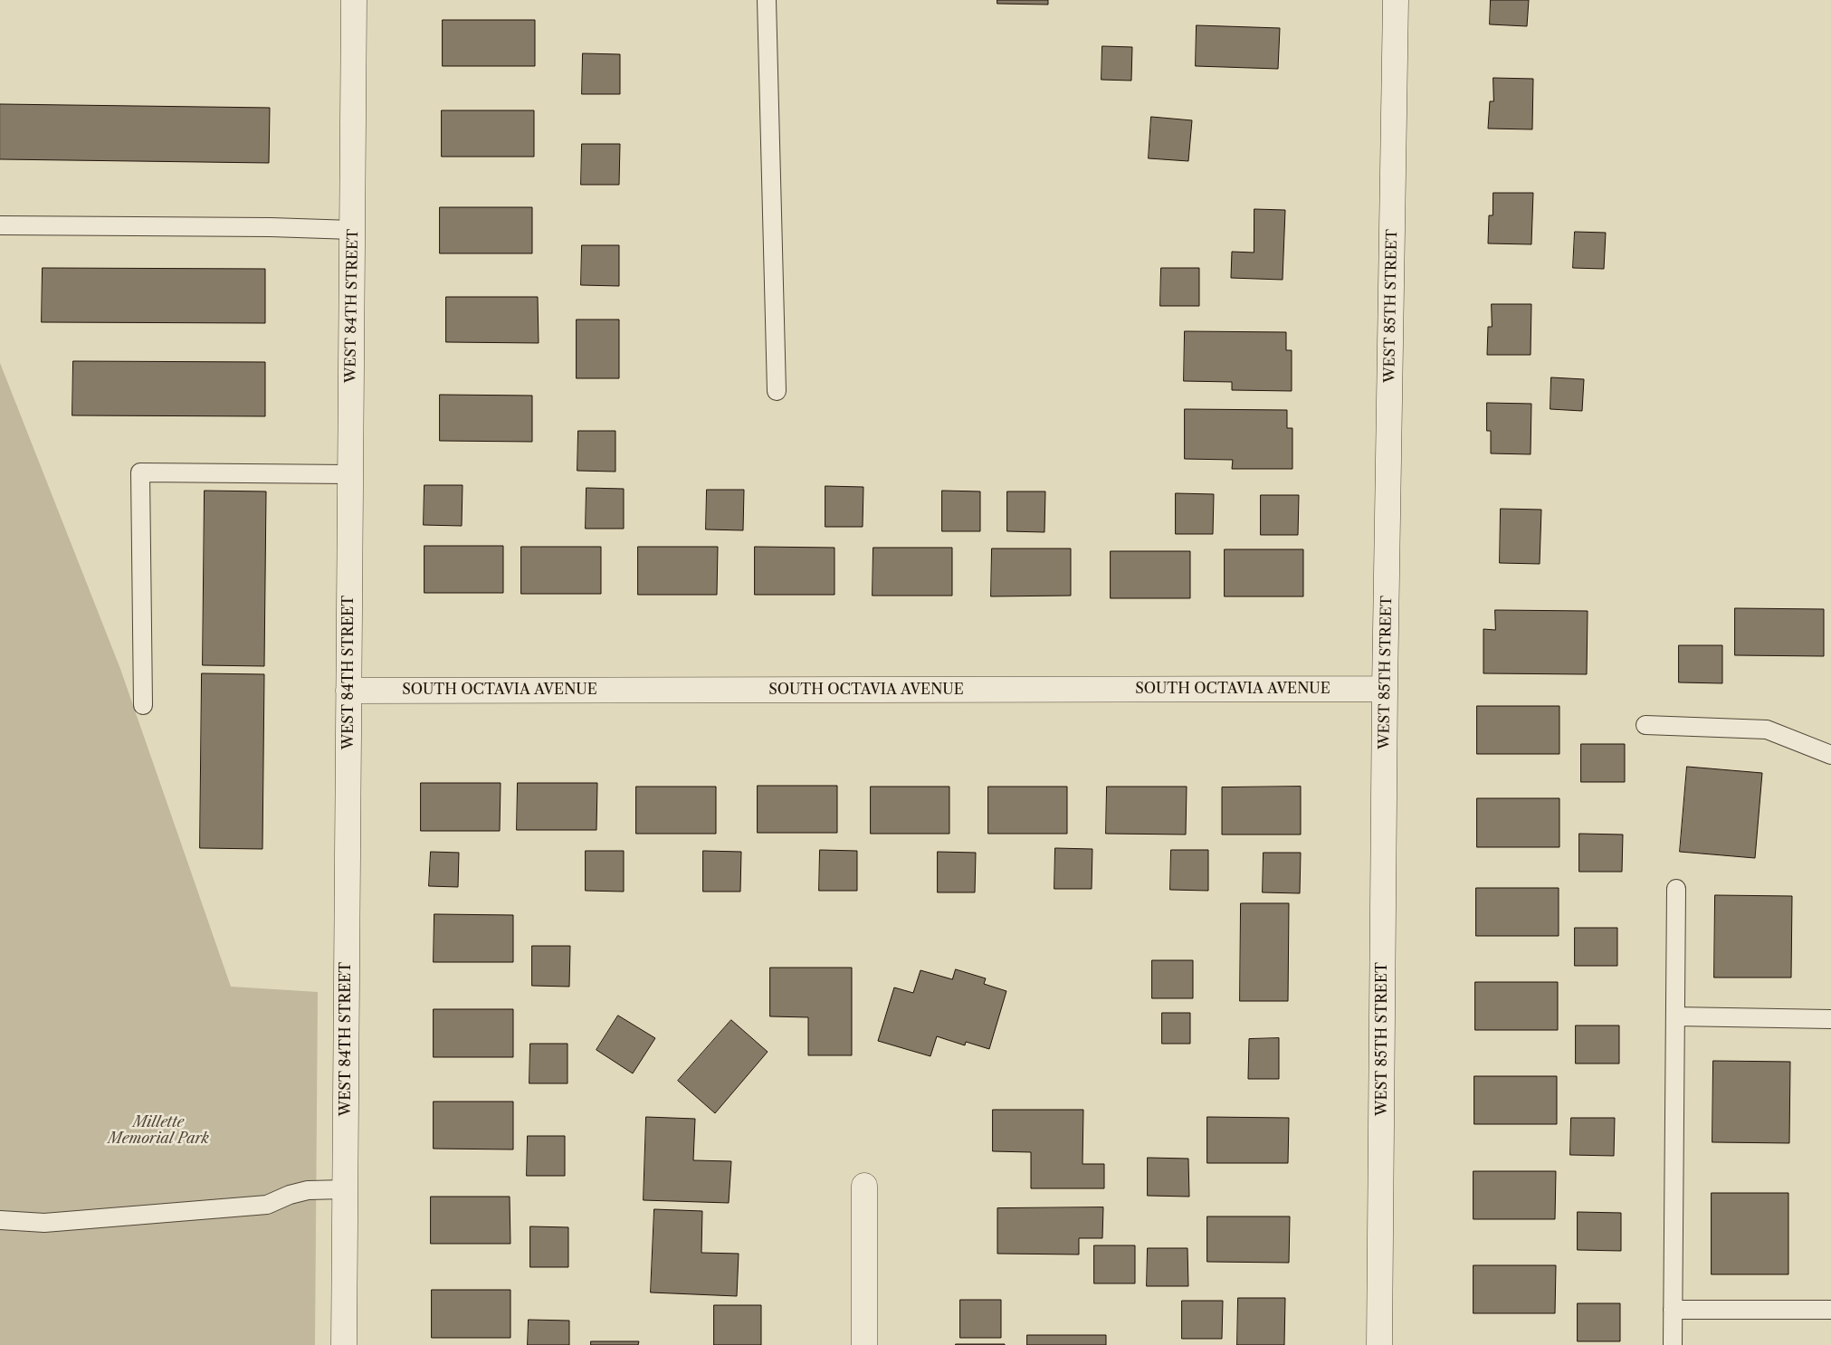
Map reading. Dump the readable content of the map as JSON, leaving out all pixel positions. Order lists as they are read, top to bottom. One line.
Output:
{"streets":{"street":["WEST 84TH STREET","WEST 85TH STREET","SOUTH OCTAVIA AVENUE"]},"crossings":[["WEST 84TH STREET","SOUTH OCTAVIA AVENUE"],["WEST 85TH STREET","SOUTH OCTAVIA AVENUE"]],"parks":["Millette Memorial Park"]}
